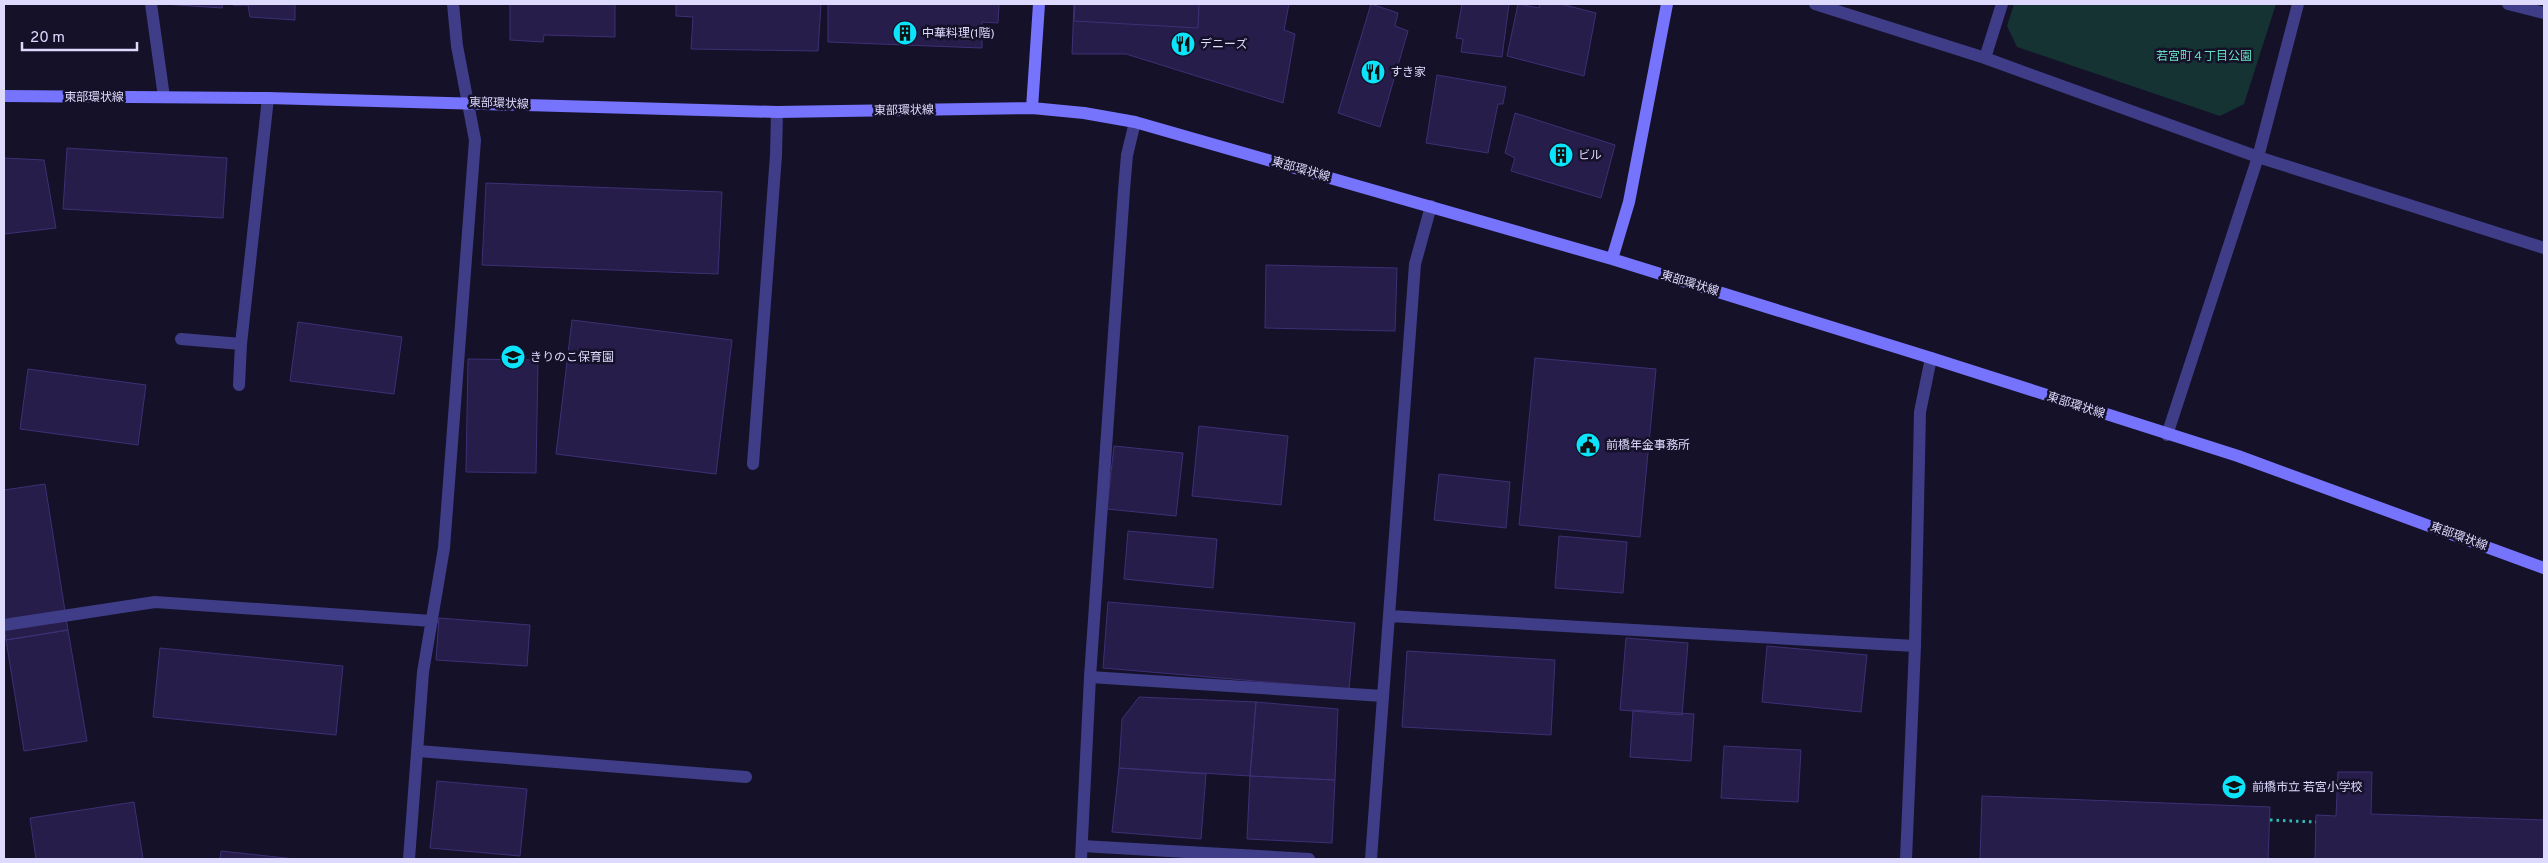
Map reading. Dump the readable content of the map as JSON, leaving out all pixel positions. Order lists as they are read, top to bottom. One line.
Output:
{"streets":{"street":["東部環状線"]},"parks":["若宮町４丁目公園"],"places":{"building":["中華料理(1階)","ビル"],"restaurant":["デニーズ","すき家"],"school or university":["きりのこ保育園","前橋市立 若宮小学校"],"public building":["前橋年金事務所"]},"scale_bar":"20 m"}
